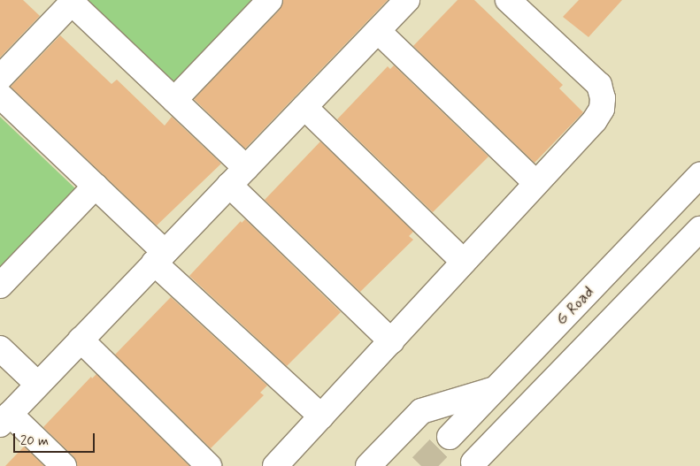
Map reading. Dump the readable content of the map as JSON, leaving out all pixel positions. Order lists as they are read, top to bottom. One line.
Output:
{"streets":{"street":["G Road"]},"scale_bar":"20 m"}
